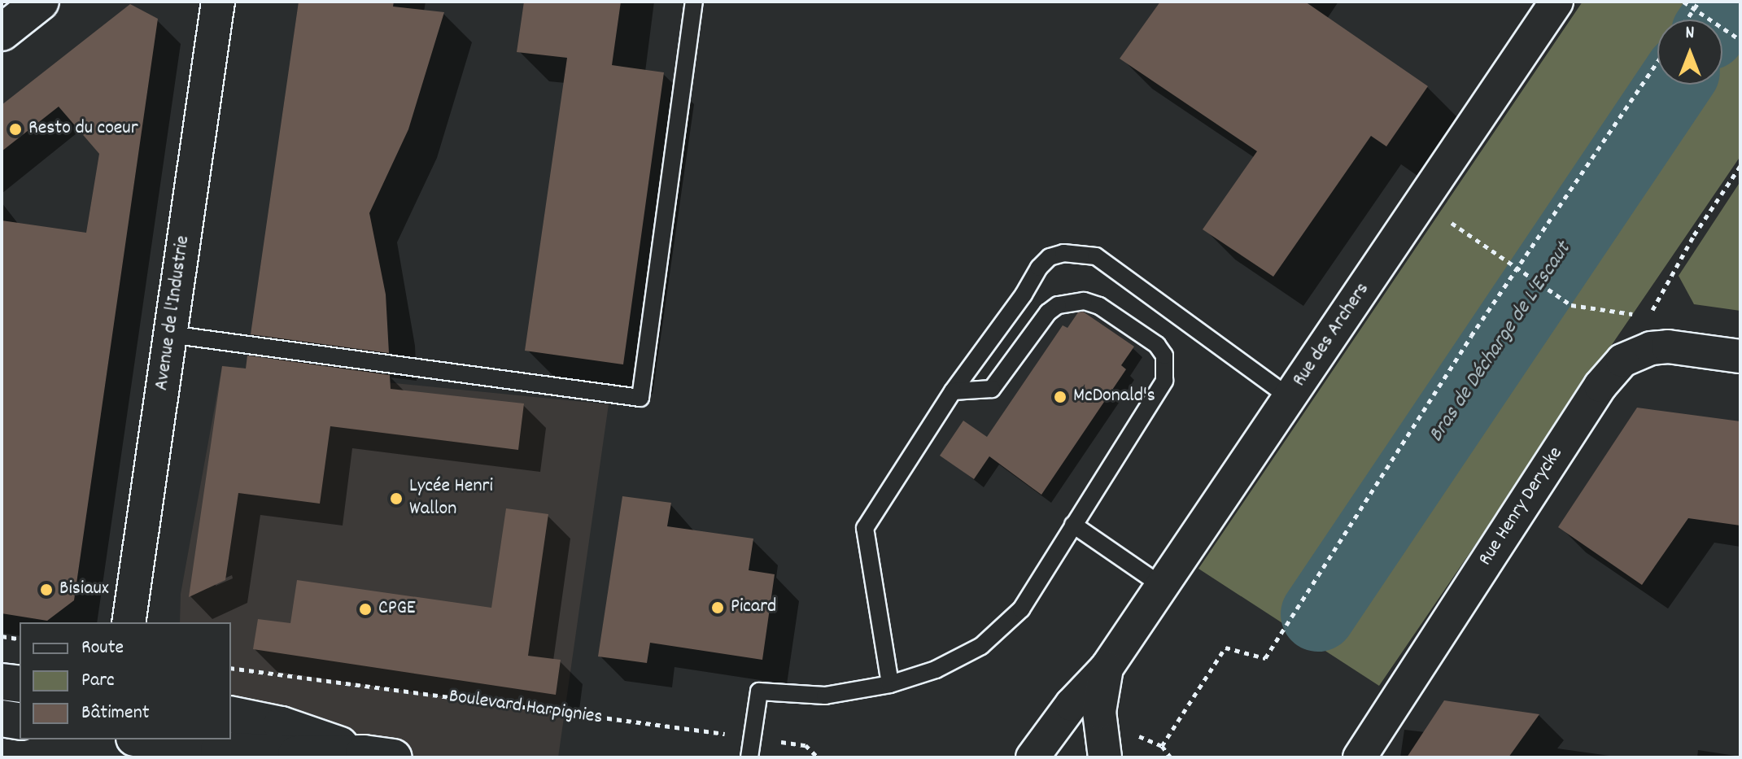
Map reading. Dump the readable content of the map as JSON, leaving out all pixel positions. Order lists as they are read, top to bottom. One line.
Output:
{"streets":{"street":["Avenue de l'Industrie","Rue des Archers","Rue Henry Derycke"],"path":["Boulevard Harpignies"]},"water":["Bras de Décharge de L'Escaut"],"places":["Resto du coeur","McDonald's","Lycée Henri Wallon","Bisiaux","Picard","CPGE"],"legend":["Route","Parc","Bâtiment"],"north":"top"}
